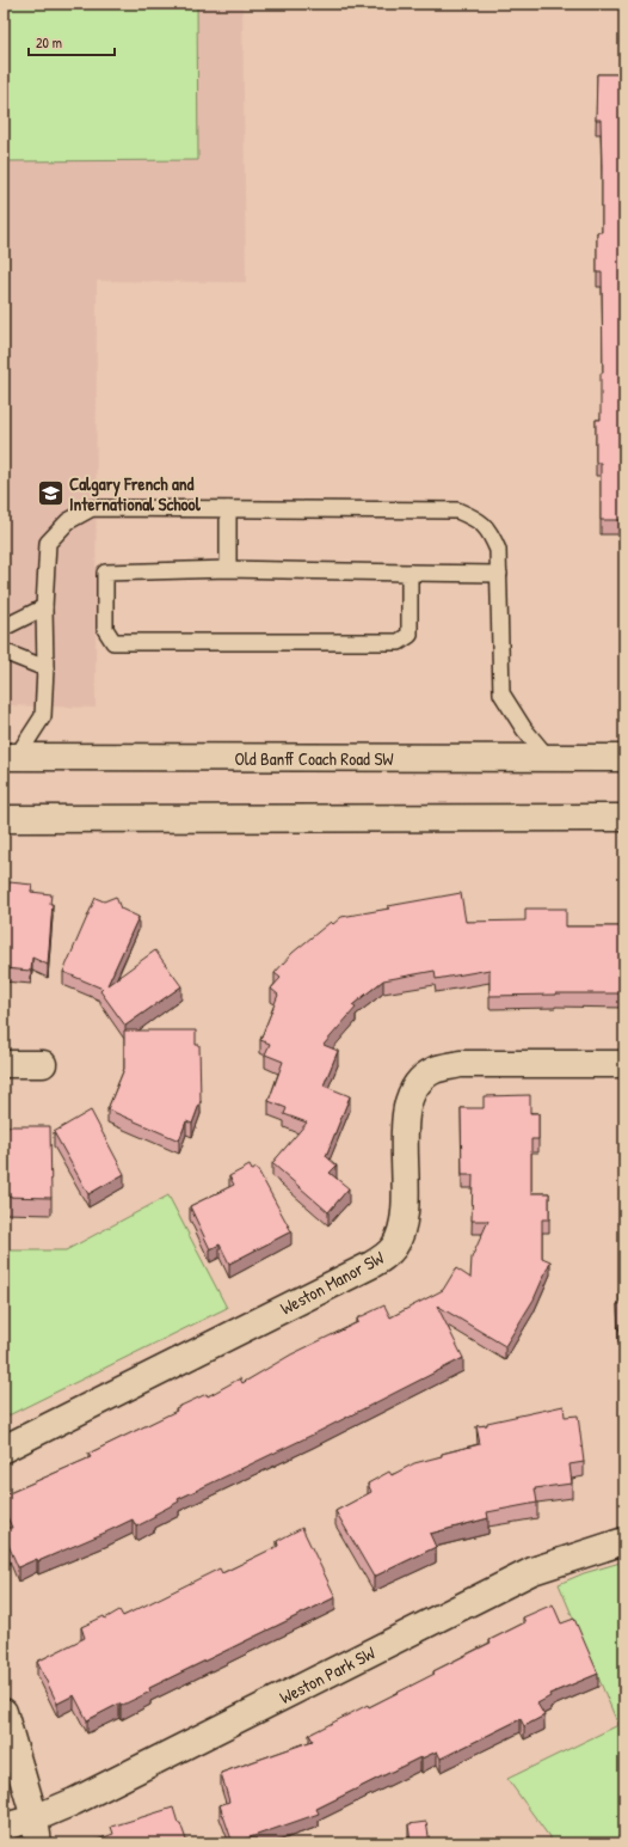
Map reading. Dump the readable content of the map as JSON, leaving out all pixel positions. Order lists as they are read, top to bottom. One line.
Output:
{"streets":{"street":["Old Banff Coach Road SW","Weston Manor SW","Weston Park SW"]},"places":{"school or university":["Calgary French and International School"]},"scale_bar":"20 m"}
